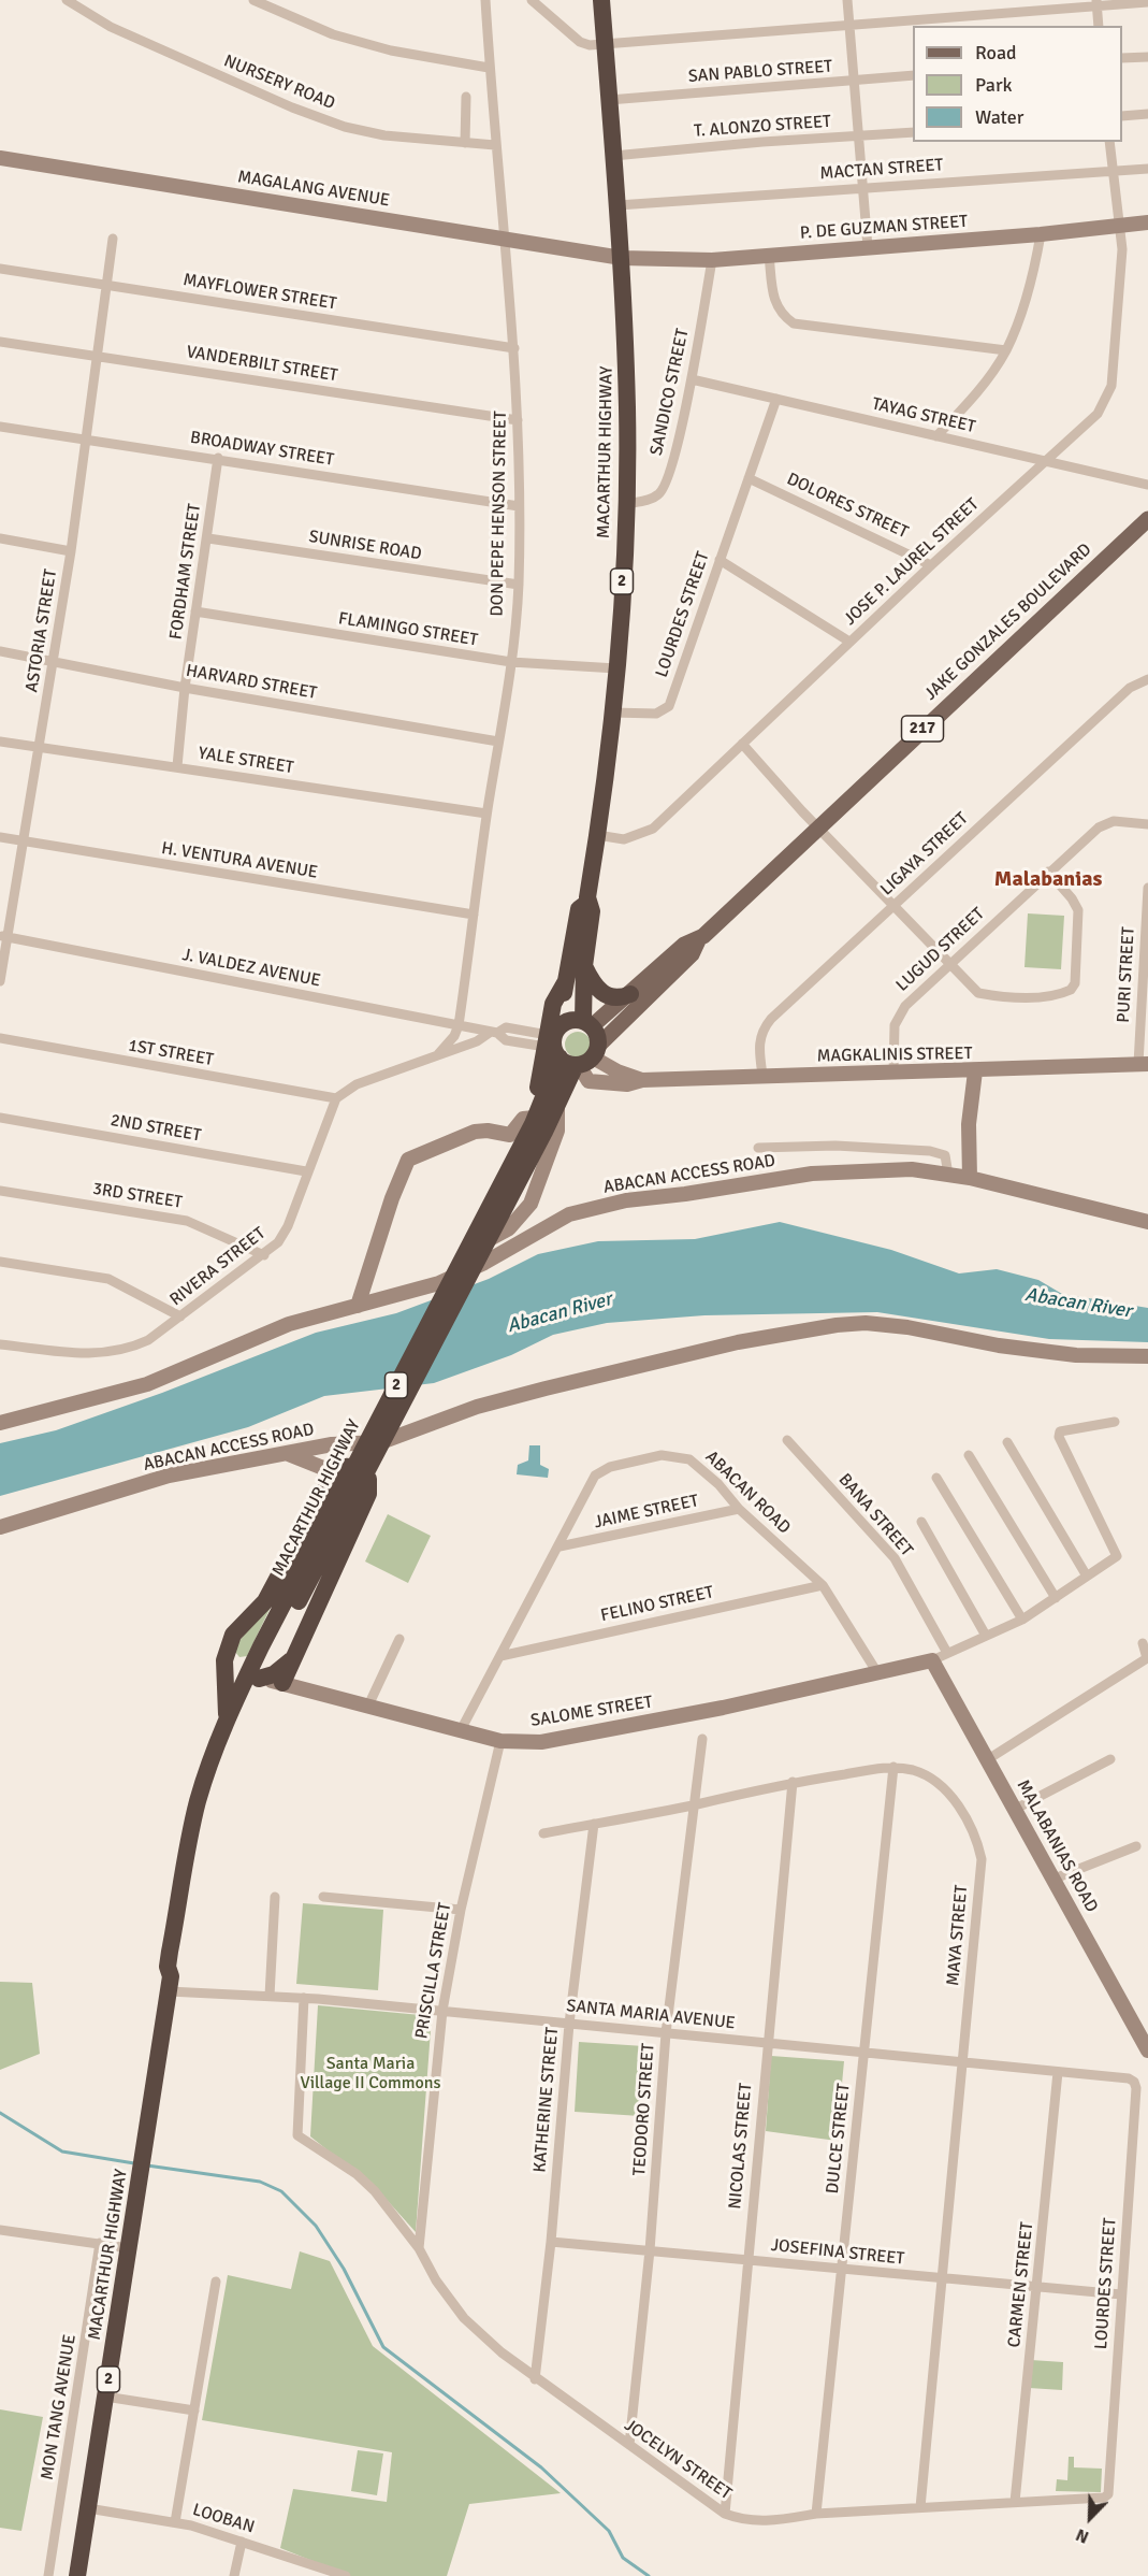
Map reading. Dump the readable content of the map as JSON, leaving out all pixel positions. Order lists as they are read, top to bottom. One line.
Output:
{"streets":{"highway":["MACARTHUR HIGHWAY","2"],"main road":["JAKE GONZALES BOULEVARD","217"],"street":["SAN PABLO STREET","NURSERY ROAD","T. ALONZO STREET","MACTAN STREET","MAGALANG AVENUE","P. DE GUZMAN STREET","MAYFLOWER STREET","VANDERBILT STREET","SANDICO STREET","TAYAG STREET","BROADWAY STREET","DOLORES STREET","DON PEPE HENSON STREET","SUNRISE ROAD","JOSE P. LAUREL STREET","FORDHAM STREET","LOURDES STREET","FLAMINGO STREET","ASTORIA STREET","HARVARD STREET","YALE STREET","LIGAYA STREET","H. VENTURA AVENUE","LUGUD STREET","J. VALDEZ AVENUE","PURI STREET","1ST STREET","MAGKALINIS STREET","2ND STREET","ABACAN ACCESS ROAD","3RD STREET","RIVERA STREET","ABACAN ROAD","JAIME STREET","BANA STREET","FELINO STREET","SALOME STREET","MALABANIAS ROAD","MAYA STREET","PRISCILLA STREET","SANTA MARIA AVENUE","KATHERINE STREET","TEODORO STREET","DULCE STREET","NICOLAS STREET","JOSEFINA STREET","CARMEN STREET","MON TANG AVENUE","JOCELYN STREET","LOOBAN"]},"crossings":[["SAN PABLO STREET","MACARTHUR HIGHWAY"],["NURSERY ROAD","DON PEPE HENSON STREET"],["T. ALONZO STREET","MACARTHUR HIGHWAY"],["MACTAN STREET","MACARTHUR HIGHWAY"],["MACTAN STREET","JOSE P. LAUREL STREET"],["MAGALANG AVENUE","P. DE GUZMAN STREET"],["MAGALANG AVENUE","MACARTHUR HIGHWAY"],["MAGALANG AVENUE","DON PEPE HENSON STREET"],["P. DE GUZMAN STREET","SANDICO STREET"],["P. DE GUZMAN STREET","MACARTHUR HIGHWAY"],["P. DE GUZMAN STREET","JOSE P. LAUREL STREET"],["MAYFLOWER STREET","DON PEPE HENSON STREET"],["MAYFLOWER STREET","ASTORIA STREET"],["VANDERBILT STREET","DON PEPE HENSON STREET"],["VANDERBILT STREET","ASTORIA STREET"],["SANDICO STREET","TAYAG STREET"],["SANDICO STREET","MACARTHUR HIGHWAY"],["TAYAG STREET","JOSE P. LAUREL STREET"],["TAYAG STREET","LOURDES STREET"],["BROADWAY STREET","DON PEPE HENSON STREET"],["BROADWAY STREET","FORDHAM STREET"],["BROADWAY STREET","ASTORIA STREET"],["MACARTHUR HIGHWAY","JOSE P. LAUREL STREET"],["MACARTHUR HIGHWAY","2"],["MACARTHUR HIGHWAY","LOURDES STREET"],["MACARTHUR HIGHWAY","JAKE GONZALES BOULEVARD"],["MACARTHUR HIGHWAY","FLAMINGO STREET"],["MACARTHUR HIGHWAY","J. VALDEZ AVENUE"],["MACARTHUR HIGHWAY","MAGKALINIS STREET"],["MACARTHUR HIGHWAY","SALOME STREET"],["MACARTHUR HIGHWAY","SANTA MARIA AVENUE"],["MACARTHUR HIGHWAY","LOOBAN"],["DOLORES STREET","JOSE P. LAUREL STREET"],["DOLORES STREET","LOURDES STREET"],["DON PEPE HENSON STREET","SUNRISE ROAD"],["DON PEPE HENSON STREET","FLAMINGO STREET"],["DON PEPE HENSON STREET","HARVARD STREET"],["DON PEPE HENSON STREET","YALE STREET"],["DON PEPE HENSON STREET","H. VENTURA AVENUE"],["DON PEPE HENSON STREET","J. VALDEZ AVENUE"],["SUNRISE ROAD","FORDHAM STREET"],["FORDHAM STREET","FLAMINGO STREET"],["FORDHAM STREET","HARVARD STREET"],["FORDHAM STREET","YALE STREET"],["2","JAKE GONZALES BOULEVARD"],["2","J. VALDEZ AVENUE"],["2","MAGKALINIS STREET"],["LOURDES STREET","SANTA MARIA AVENUE"],["LOURDES STREET","JOSEFINA STREET"],["LOURDES STREET","JOCELYN STREET"],["JAKE GONZALES BOULEVARD","J. VALDEZ AVENUE"],["JAKE GONZALES BOULEVARD","MAGKALINIS STREET"],["ASTORIA STREET","HARVARD STREET"],["ASTORIA STREET","YALE STREET"],["ASTORIA STREET","H. VENTURA AVENUE"],["ASTORIA STREET","J. VALDEZ AVENUE"],["LIGAYA STREET","MAGKALINIS STREET"],["LUGUD STREET","MAGKALINIS STREET"],["J. VALDEZ AVENUE","MAGKALINIS STREET"],["PURI STREET","MAGKALINIS STREET"],["1ST STREET","RIVERA STREET"],["2ND STREET","RIVERA STREET"],["3RD STREET","RIVERA STREET"],["ABACAN ROAD","JAIME STREET"],["ABACAN ROAD","FELINO STREET"],["ABACAN ROAD","SALOME STREET"],["SALOME STREET","MALABANIAS ROAD"],["SALOME STREET","PRISCILLA STREET"],["MAYA STREET","SANTA MARIA AVENUE"],["MAYA STREET","KATHERINE STREET"],["MAYA STREET","TEODORO STREET"],["MAYA STREET","DULCE STREET"],["MAYA STREET","NICOLAS STREET"],["MAYA STREET","JOSEFINA STREET"],["MAYA STREET","JOCELYN STREET"],["PRISCILLA STREET","SANTA MARIA AVENUE"],["PRISCILLA STREET","JOCELYN STREET"],["SANTA MARIA AVENUE","KATHERINE STREET"],["SANTA MARIA AVENUE","TEODORO STREET"],["SANTA MARIA AVENUE","DULCE STREET"],["SANTA MARIA AVENUE","NICOLAS STREET"],["SANTA MARIA AVENUE","CARMEN STREET"],["SANTA MARIA AVENUE","JOCELYN STREET"],["KATHERINE STREET","JOSEFINA STREET"],["KATHERINE STREET","JOCELYN STREET"],["TEODORO STREET","JOSEFINA STREET"],["TEODORO STREET","JOCELYN STREET"],["DULCE STREET","JOSEFINA STREET"],["DULCE STREET","JOCELYN STREET"],["NICOLAS STREET","JOSEFINA STREET"],["NICOLAS STREET","JOCELYN STREET"],["JOSEFINA STREET","CARMEN STREET"],["CARMEN STREET","JOCELYN STREET"]],"districts":["Malabanias"],"water":["Abacan River"],"parks":["Santa Maria Village II Commons"],"legend":["Road","Park","Water"],"north":"bottom left"}
